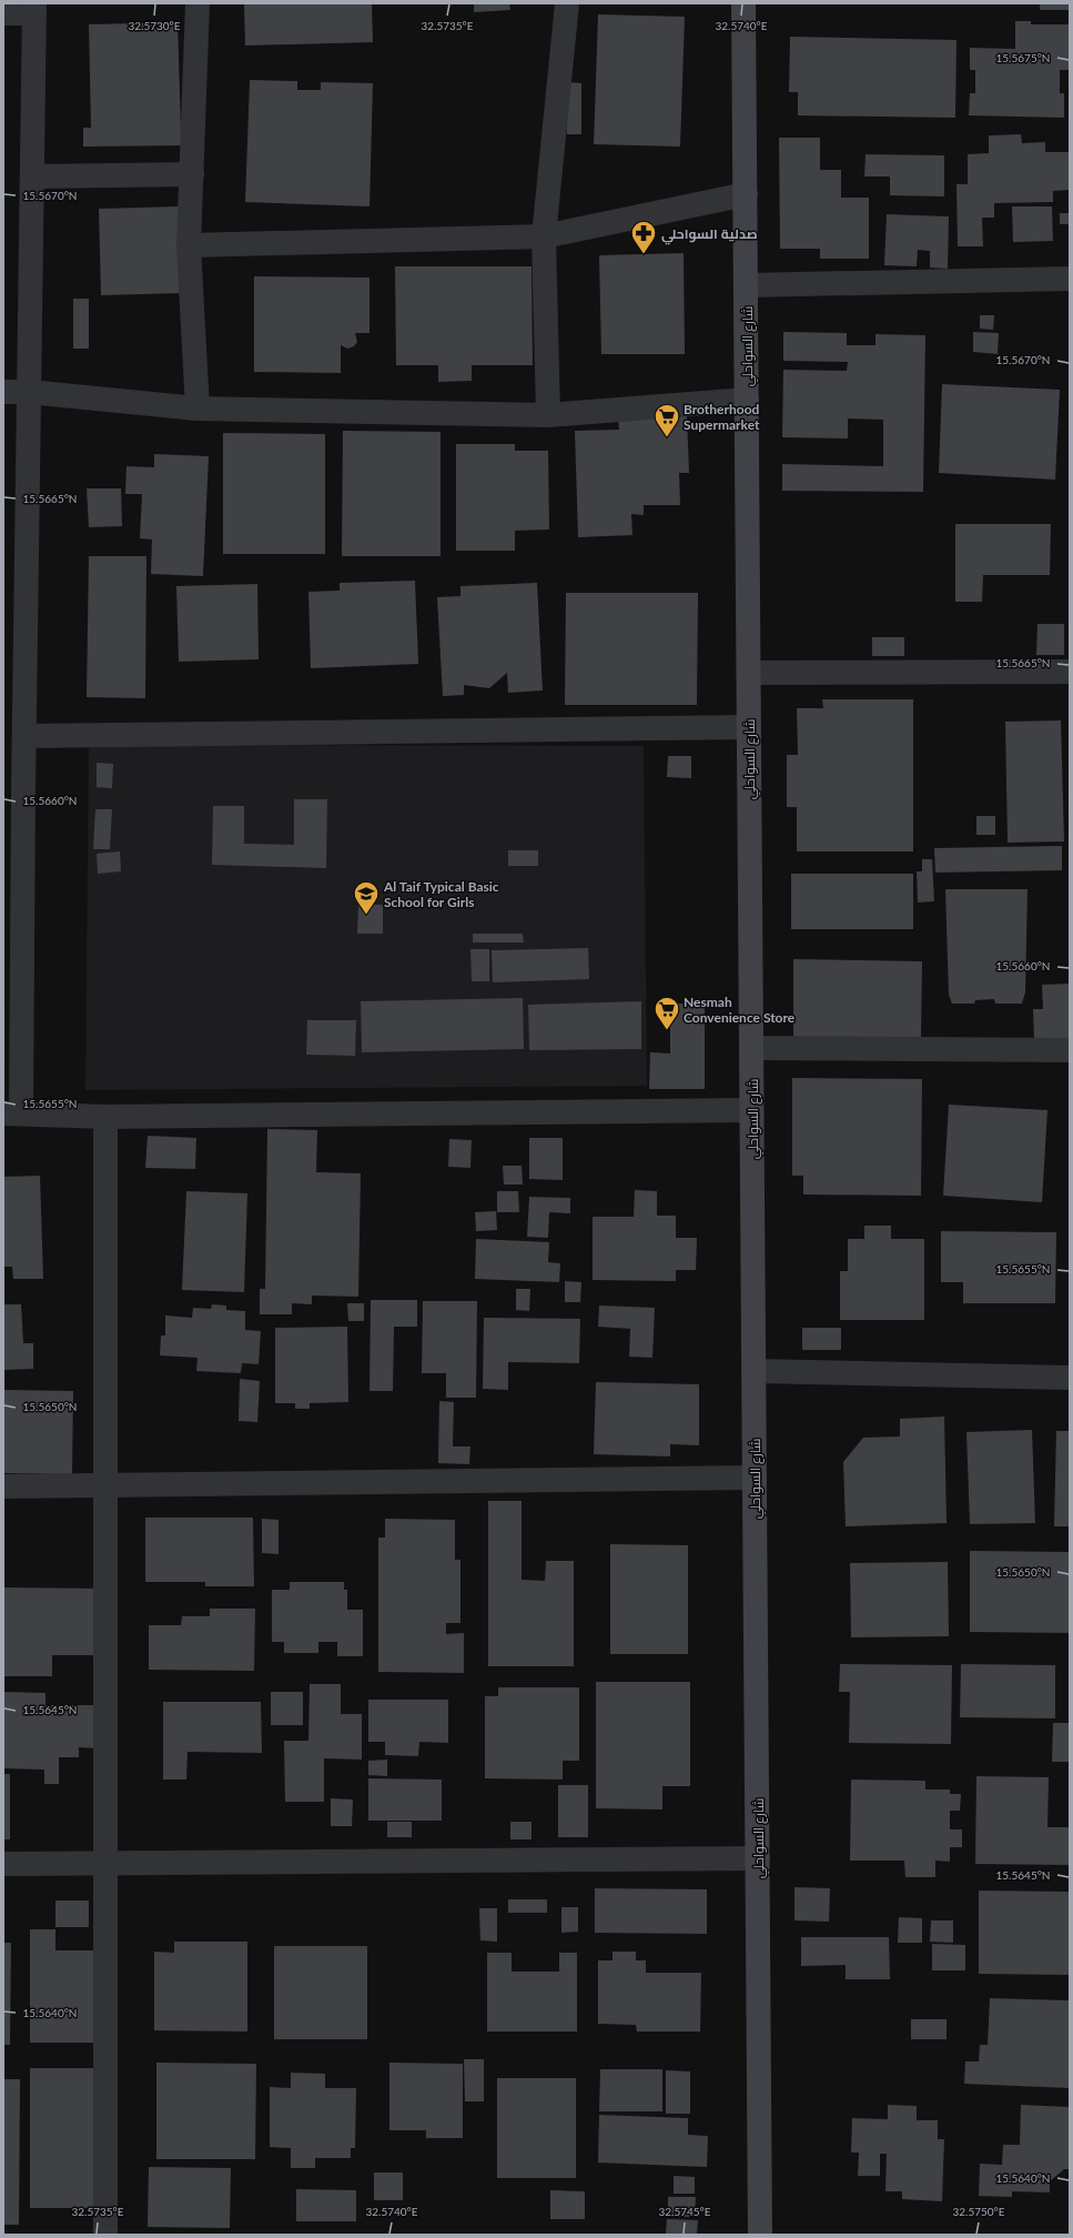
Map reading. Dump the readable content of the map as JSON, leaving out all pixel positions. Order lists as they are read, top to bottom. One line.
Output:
{"streets":{"street":["شارع السواحلي"]},"places":{"pharmacy":["صدلية السواحلي"],"supermarket":["Brotherhood Supermarket","Nesmah Convenience Store"],"school or university":["Al Taif Typical Basic School for Girls"]},"coordinates":["32.5730°E","32.5735°E","32.5740°E","15.5675°N","15.5670°N","15.5665°N","15.5660°N","15.5655°N","15.5650°N","15.5645°N","15.5640°N","32.5745°E","32.5750°E"]}
